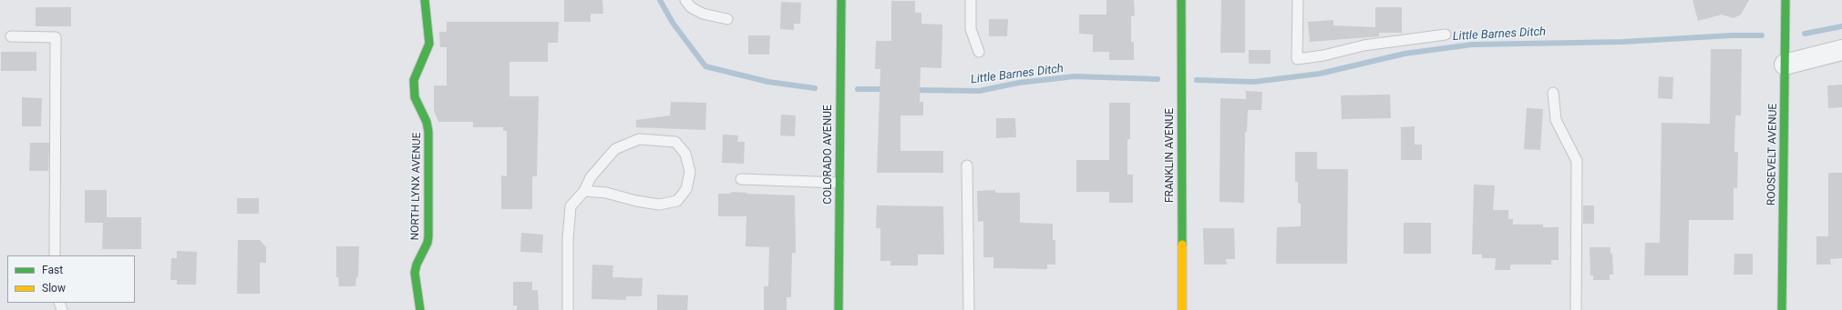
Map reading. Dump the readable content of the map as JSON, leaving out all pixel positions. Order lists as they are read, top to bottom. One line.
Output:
{"streets":{"street":["COLORADO AVENUE","ROOSEVELT AVENUE","FRANKLIN AVENUE","NORTH LYNX AVENUE"]},"water":["Little Barnes Ditch"],"legend":["Fast","Slow"]}
